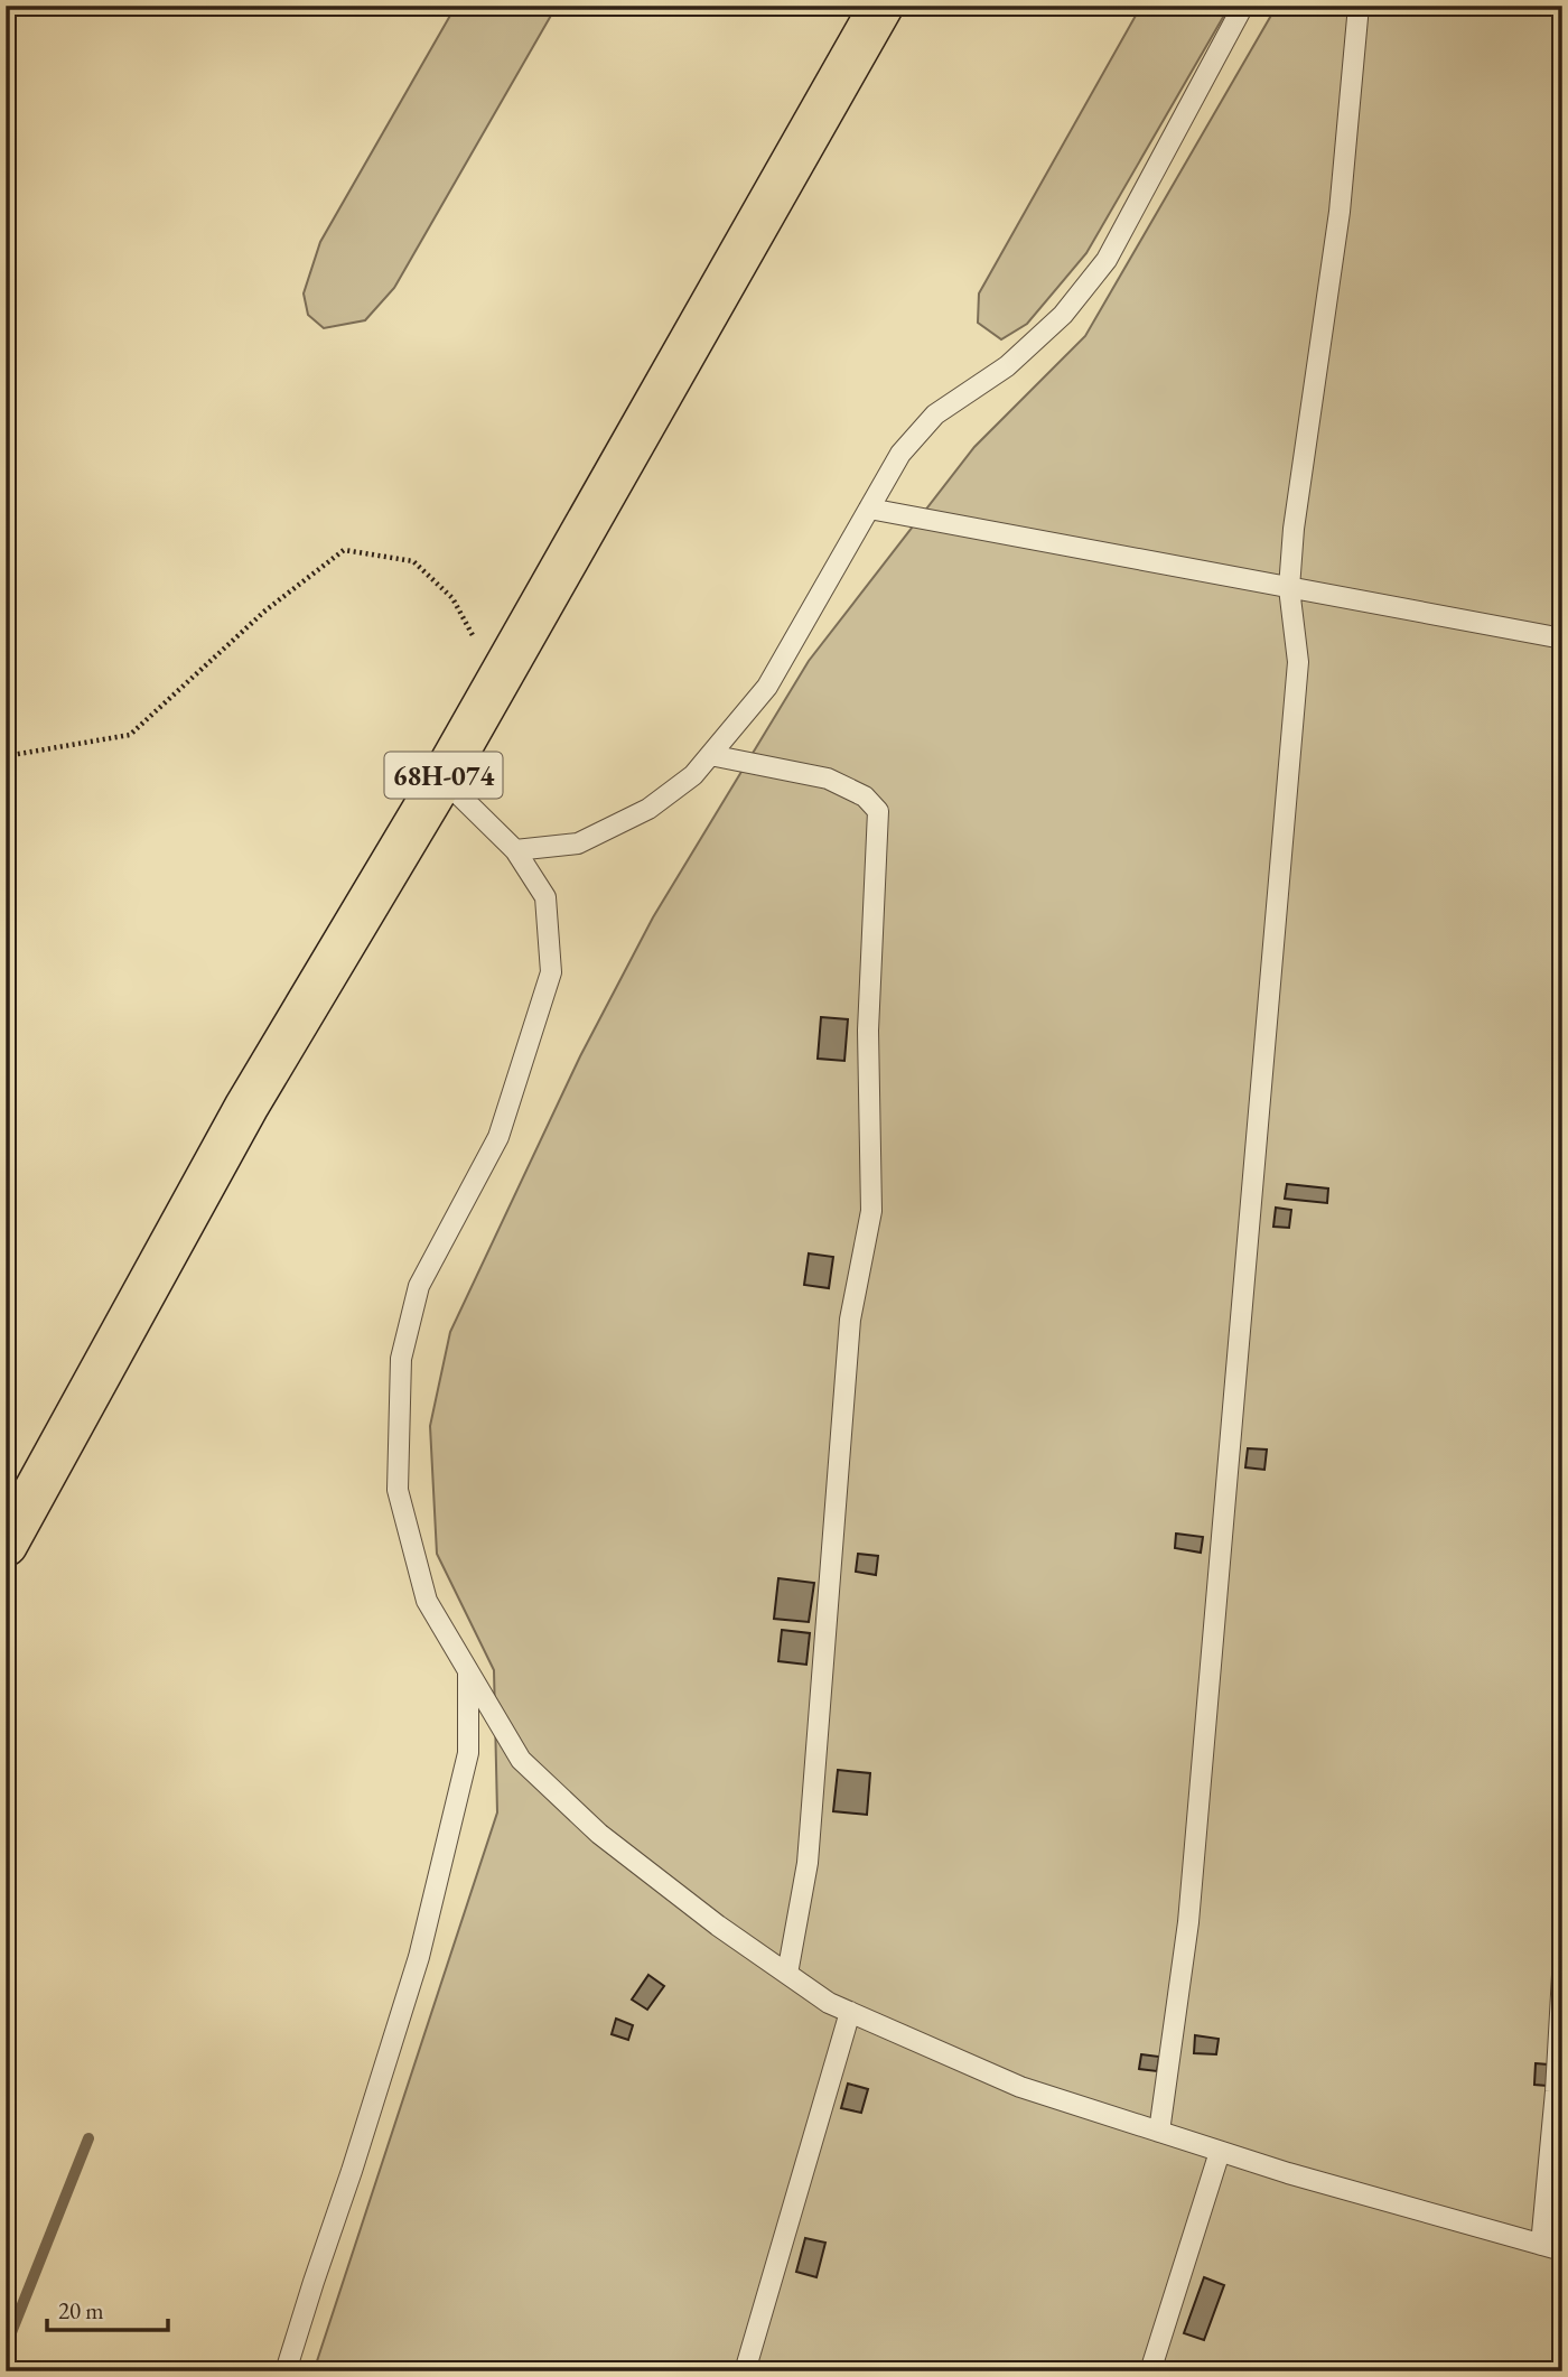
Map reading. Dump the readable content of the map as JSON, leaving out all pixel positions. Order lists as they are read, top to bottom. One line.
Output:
{"streets":{"main road":["68Н-074"]},"scale_bar":"20 m"}
